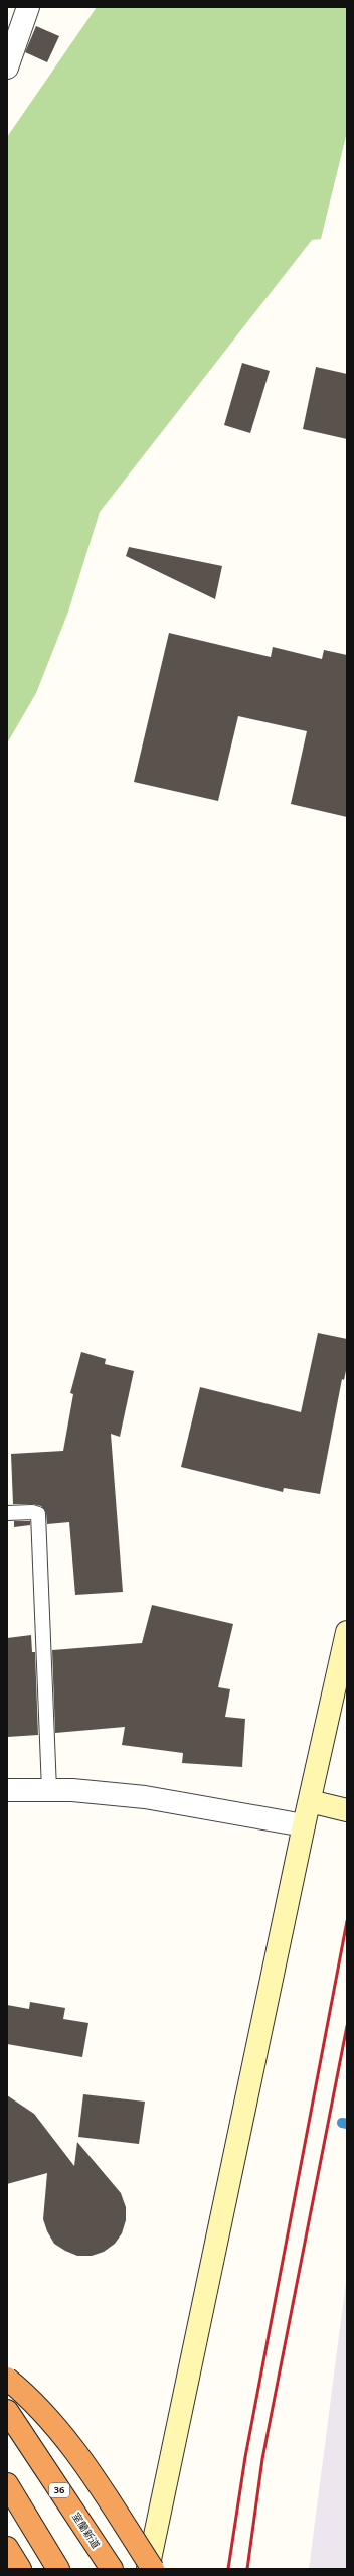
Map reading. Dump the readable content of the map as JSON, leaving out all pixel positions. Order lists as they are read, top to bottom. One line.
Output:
{"streets":{"highway":["36","室蘭新道"]}}
